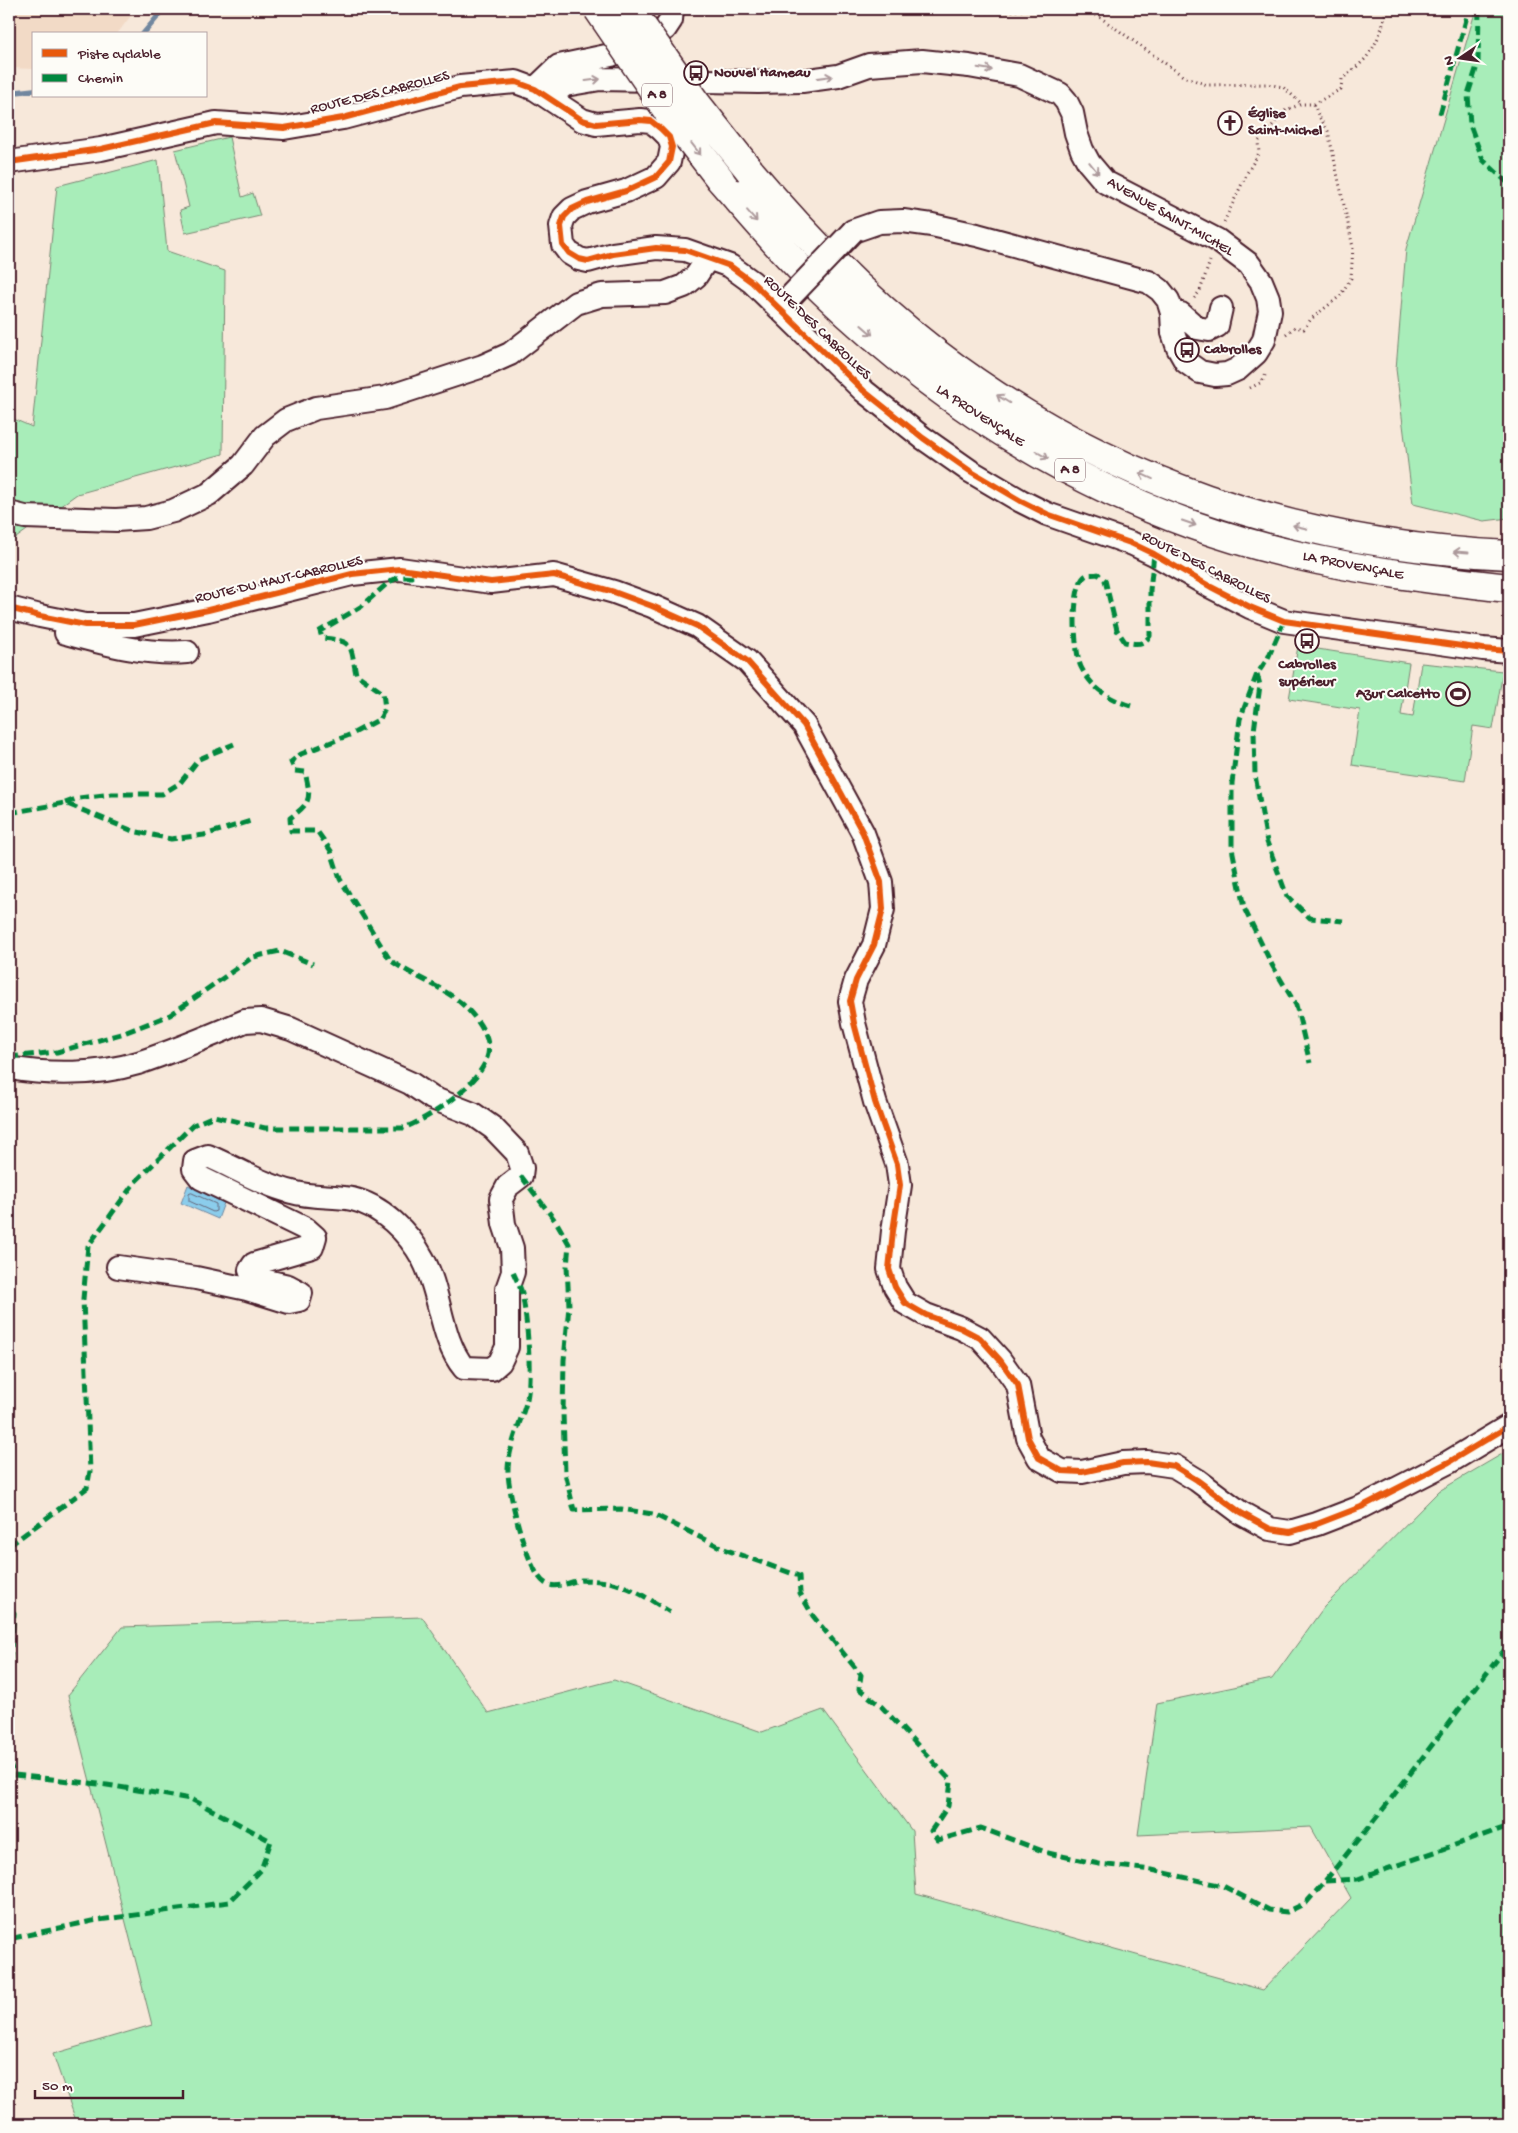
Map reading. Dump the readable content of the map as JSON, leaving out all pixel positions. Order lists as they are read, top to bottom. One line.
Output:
{"streets":{"highway":["A 8","LA PROVENÇALE"],"street":["ROUTE DES CABROLLES","AVENUE SAINT-MICHEL","ROUTE DU HAUT-CABROLLES"]},"crossings":[["ROUTE DES CABROLLES","AVENUE SAINT-MICHEL"]],"one_way":["AVENUE SAINT-MICHEL"],"places":{"bus stop":["Nouvel Hameau","Cabrolles","Cabrolles supérieur"],"church":["Église Saint-Michel"],"sports":["Azur Calcetto"]},"legend":["Piste cyclable","Chemin"],"scale_bar":"50 m","north":"left"}
